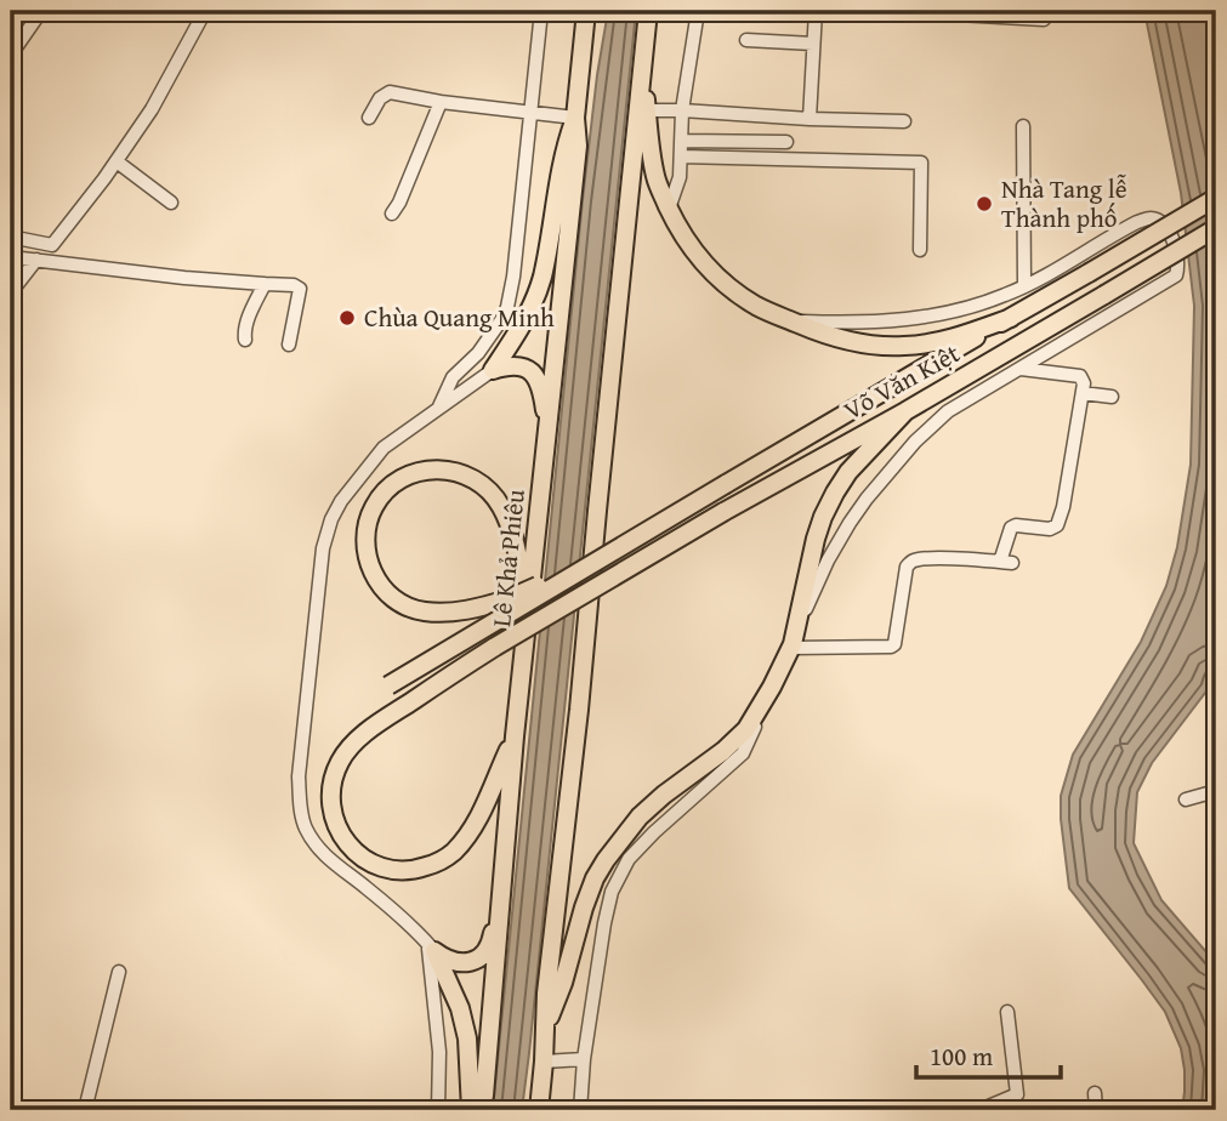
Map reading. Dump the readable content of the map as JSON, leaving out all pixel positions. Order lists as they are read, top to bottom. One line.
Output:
{"streets":{"highway":["Võ Văn Kiệt","Lê Khả Phiêu"]},"crossings":[["Võ Văn Kiệt","Lê Khả Phiêu"]],"places":["Nhà Tang lễ Thành phố","Chùa Quang Minh"],"scale_bar":"100 m"}
